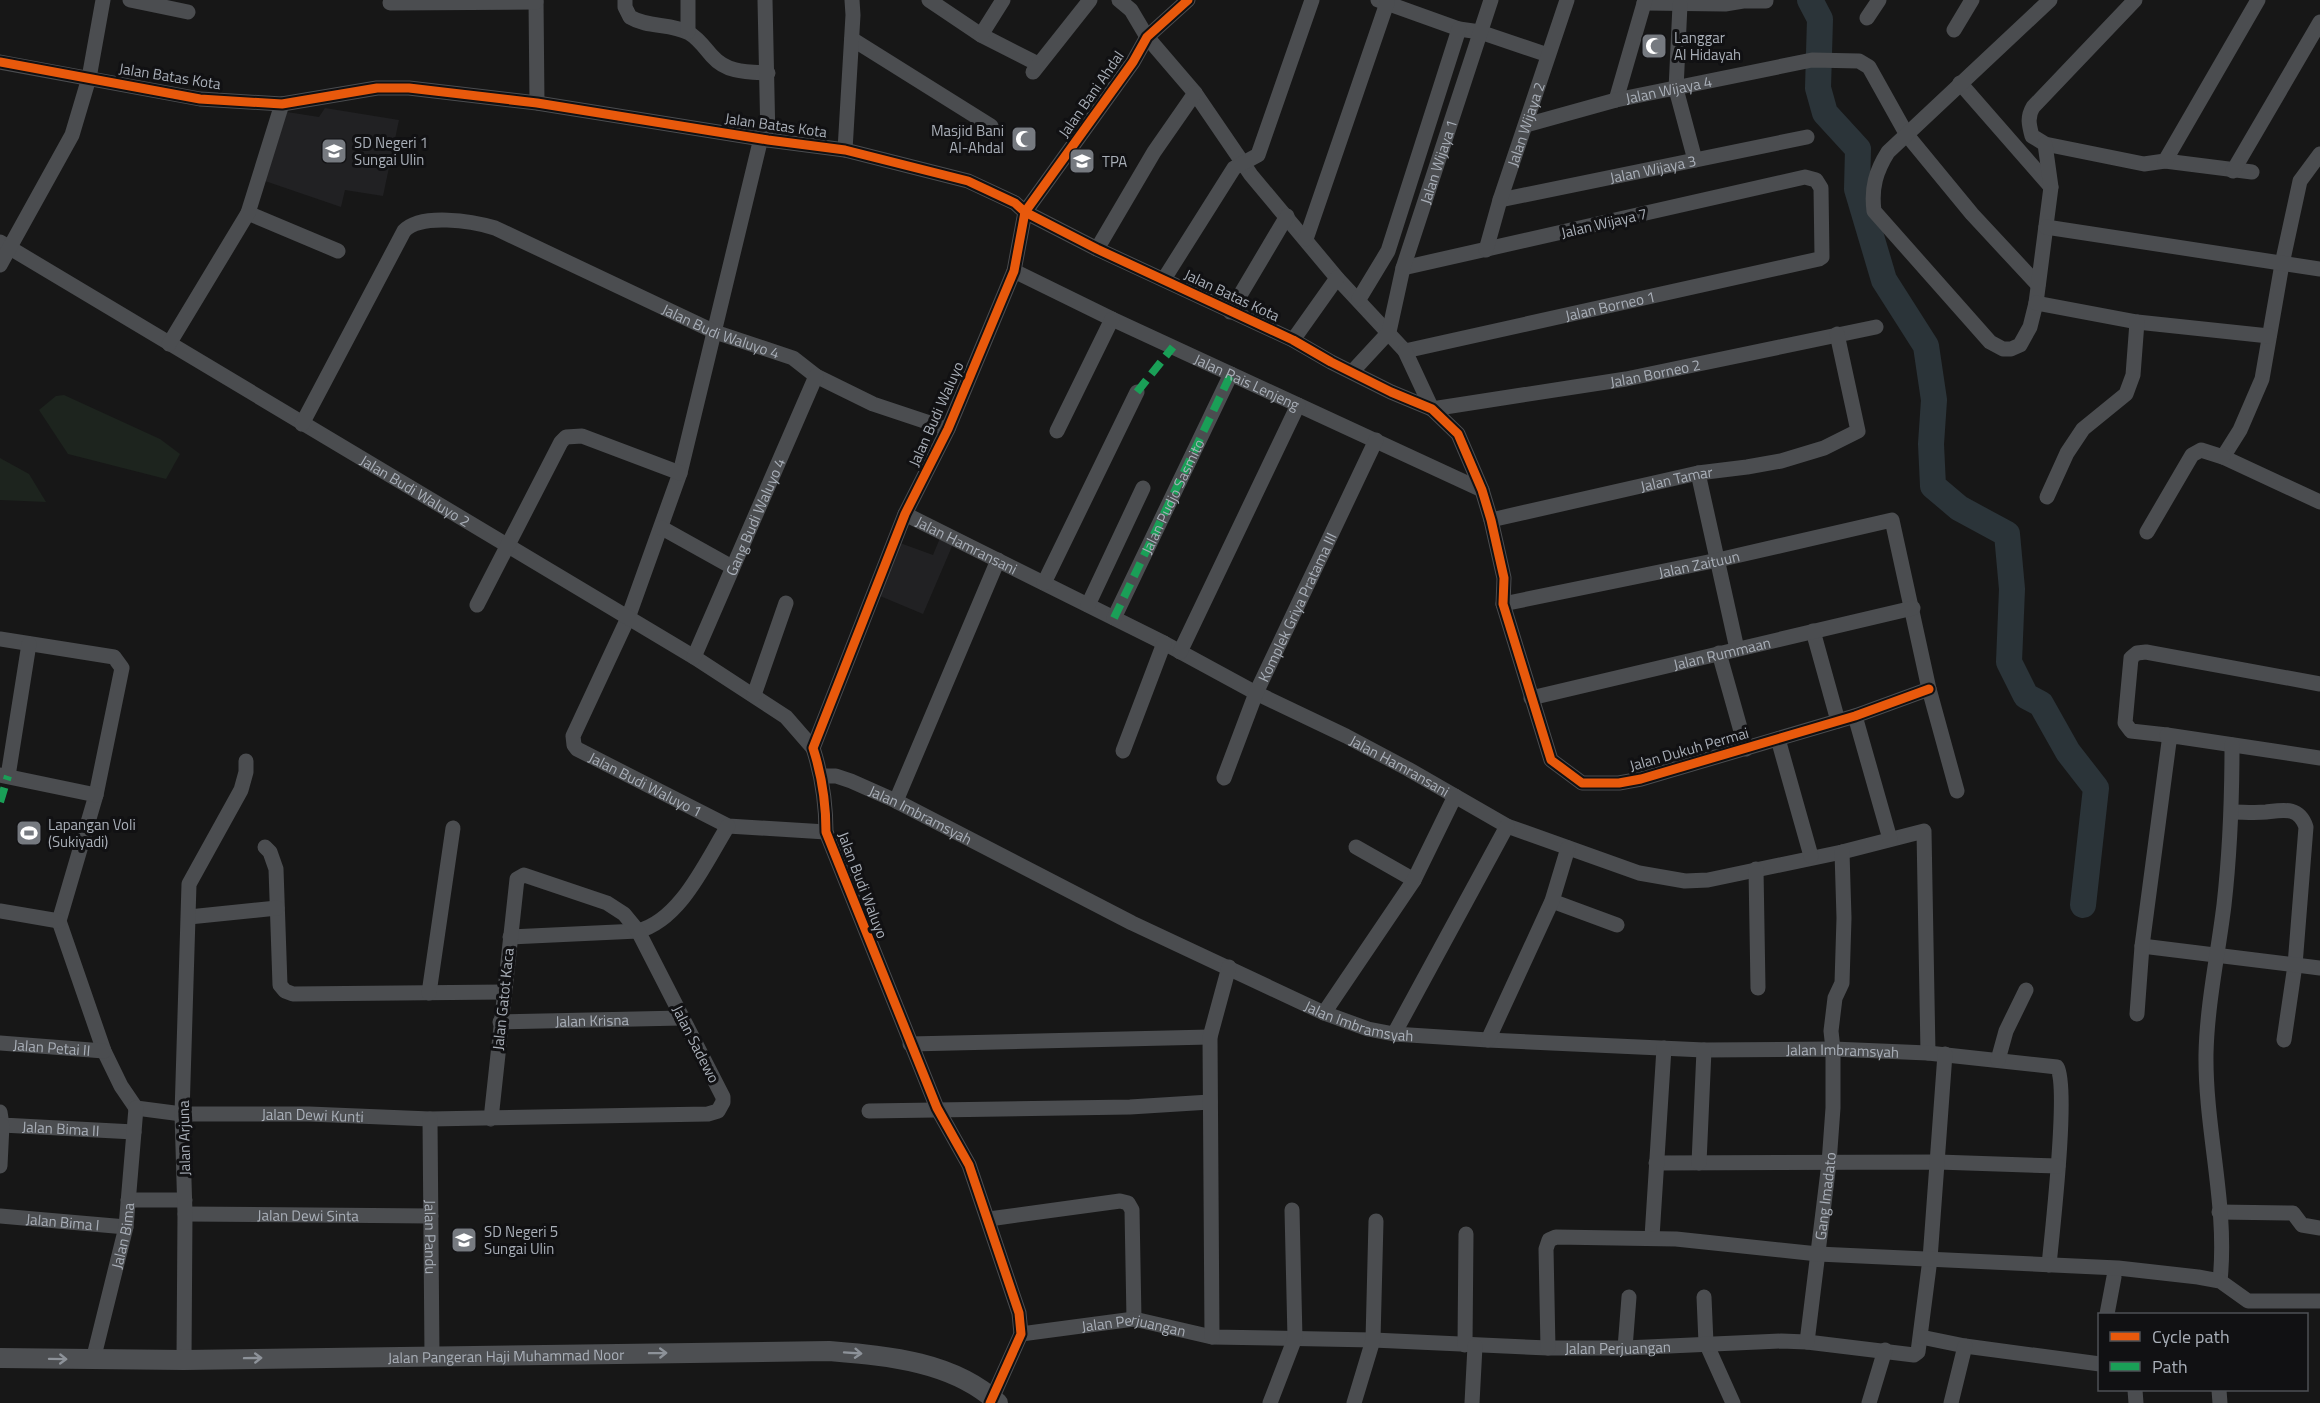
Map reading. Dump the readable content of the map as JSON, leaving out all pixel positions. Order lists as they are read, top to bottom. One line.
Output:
{"streets":{"main road":["Jalan Pangeran Haji Muhammad Noor"],"street":["Jalan Batas Kota","Jalan Wijaya 4","Jalan Bani Ahdal","Jalan Wijaya 2","Jalan Wijaya 1","Jalan Wijaya 3","Jalan Wijaya 7","Jalan Borneo 1","Jalan Budi Waluyo 4","Jalan Borneo 2","Jalan Rais Lenjeng","Jalan Budi Waluyo","Jalan Tamar","Jalan Budi Waluyo 2","Jalan Pudjo Sasmito","Gang Budi Waluyo 4","Jalan Hamransani","Jalan Zaituun","Komplek Griya Pratama III","Jalan Rummaan","Jalan Dukuh Permai","Jalan Budi Waluyo 1","Jalan Imbramsyah","Jalan Gatot Kaca","Jalan Krisna","Jalan Sadewo","Jalan Petai II","Jalan Dewi Kunti","Jalan Bima II","Jalan Arjuna","Gang Imadato","Jalan Dewi Sinta","Jalan Bima I","Jalan Bima","Jalan Pandu","Jalan Perjuangan"]},"crossings":[["Jalan Batas Kota","Jalan Bani Ahdal"],["Jalan Batas Kota","Jalan Borneo 2"],["Jalan Batas Kota","Jalan Budi Waluyo"],["Jalan Batas Kota","Jalan Dukuh Permai"],["Jalan Wijaya 4","Jalan Wijaya 2"],["Jalan Bani Ahdal","Jalan Budi Waluyo"],["Jalan Wijaya 2","Jalan Wijaya 3"],["Jalan Wijaya 2","Jalan Wijaya 7"],["Jalan Wijaya 1","Jalan Wijaya 7"],["Jalan Wijaya 7","Jalan Borneo 1"],["Jalan Budi Waluyo 4","Jalan Budi Waluyo"],["Jalan Budi Waluyo 4","Jalan Budi Waluyo 2"],["Jalan Budi Waluyo 4","Gang Budi Waluyo 4"],["Jalan Borneo 2","Jalan Tamar"],["Jalan Rais Lenjeng","Jalan Budi Waluyo"],["Jalan Rais Lenjeng","Jalan Pudjo Sasmito"],["Jalan Rais Lenjeng","Komplek Griya Pratama III"],["Jalan Rais Lenjeng","Jalan Dukuh Permai"],["Jalan Budi Waluyo","Jalan Budi Waluyo 2"],["Jalan Budi Waluyo","Jalan Hamransani"],["Jalan Budi Waluyo","Jalan Budi Waluyo 1"],["Jalan Budi Waluyo","Jalan Imbramsyah"],["Jalan Budi Waluyo","Jalan Perjuangan"],["Jalan Tamar","Jalan Dukuh Permai"],["Jalan Budi Waluyo 2","Gang Budi Waluyo 4"],["Jalan Budi Waluyo 2","Jalan Budi Waluyo 1"],["Jalan Pudjo Sasmito","Jalan Hamransani"],["Jalan Hamransani","Komplek Griya Pratama III"],["Jalan Hamransani","Jalan Imbramsyah"],["Jalan Hamransani","Gang Imadato"],["Jalan Zaituun","Jalan Rummaan"],["Jalan Zaituun","Jalan Dukuh Permai"],["Jalan Rummaan","Jalan Dukuh Permai"],["Jalan Imbramsyah","Gang Imadato"],["Jalan Gatot Kaca","Jalan Krisna"],["Jalan Gatot Kaca","Jalan Sadewo"],["Jalan Gatot Kaca","Jalan Dewi Kunti"],["Jalan Krisna","Jalan Sadewo"],["Jalan Sadewo","Jalan Dewi Kunti"],["Jalan Dewi Kunti","Jalan Arjuna"],["Jalan Dewi Kunti","Jalan Bima"],["Jalan Dewi Kunti","Jalan Pandu"],["Jalan Bima II","Jalan Bima"],["Jalan Arjuna","Jalan Dewi Sinta"],["Jalan Arjuna","Jalan Pangeran Haji Muhammad Noor"],["Gang Imadato","Jalan Perjuangan"],["Jalan Dewi Sinta","Jalan Bima"],["Jalan Dewi Sinta","Jalan Pandu"],["Jalan Bima I","Jalan Bima"],["Jalan Bima","Jalan Pangeran Haji Muhammad Noor"],["Jalan Pandu","Jalan Pangeran Haji Muhammad Noor"]],"one_way":["Jalan Pangeran Haji Muhammad Noor"],"places":{"mosque":["Langgar Al Hidayah","Masjid Bani Al-Ahdal"],"school or university":["SD Negeri 1 Sungai Ulin","TPA","SD Negeri 5 Sungai Ulin"],"sports":["Lapangan Voli (Sukiyadi)"]},"legend":["Cycle path","Path"]}
